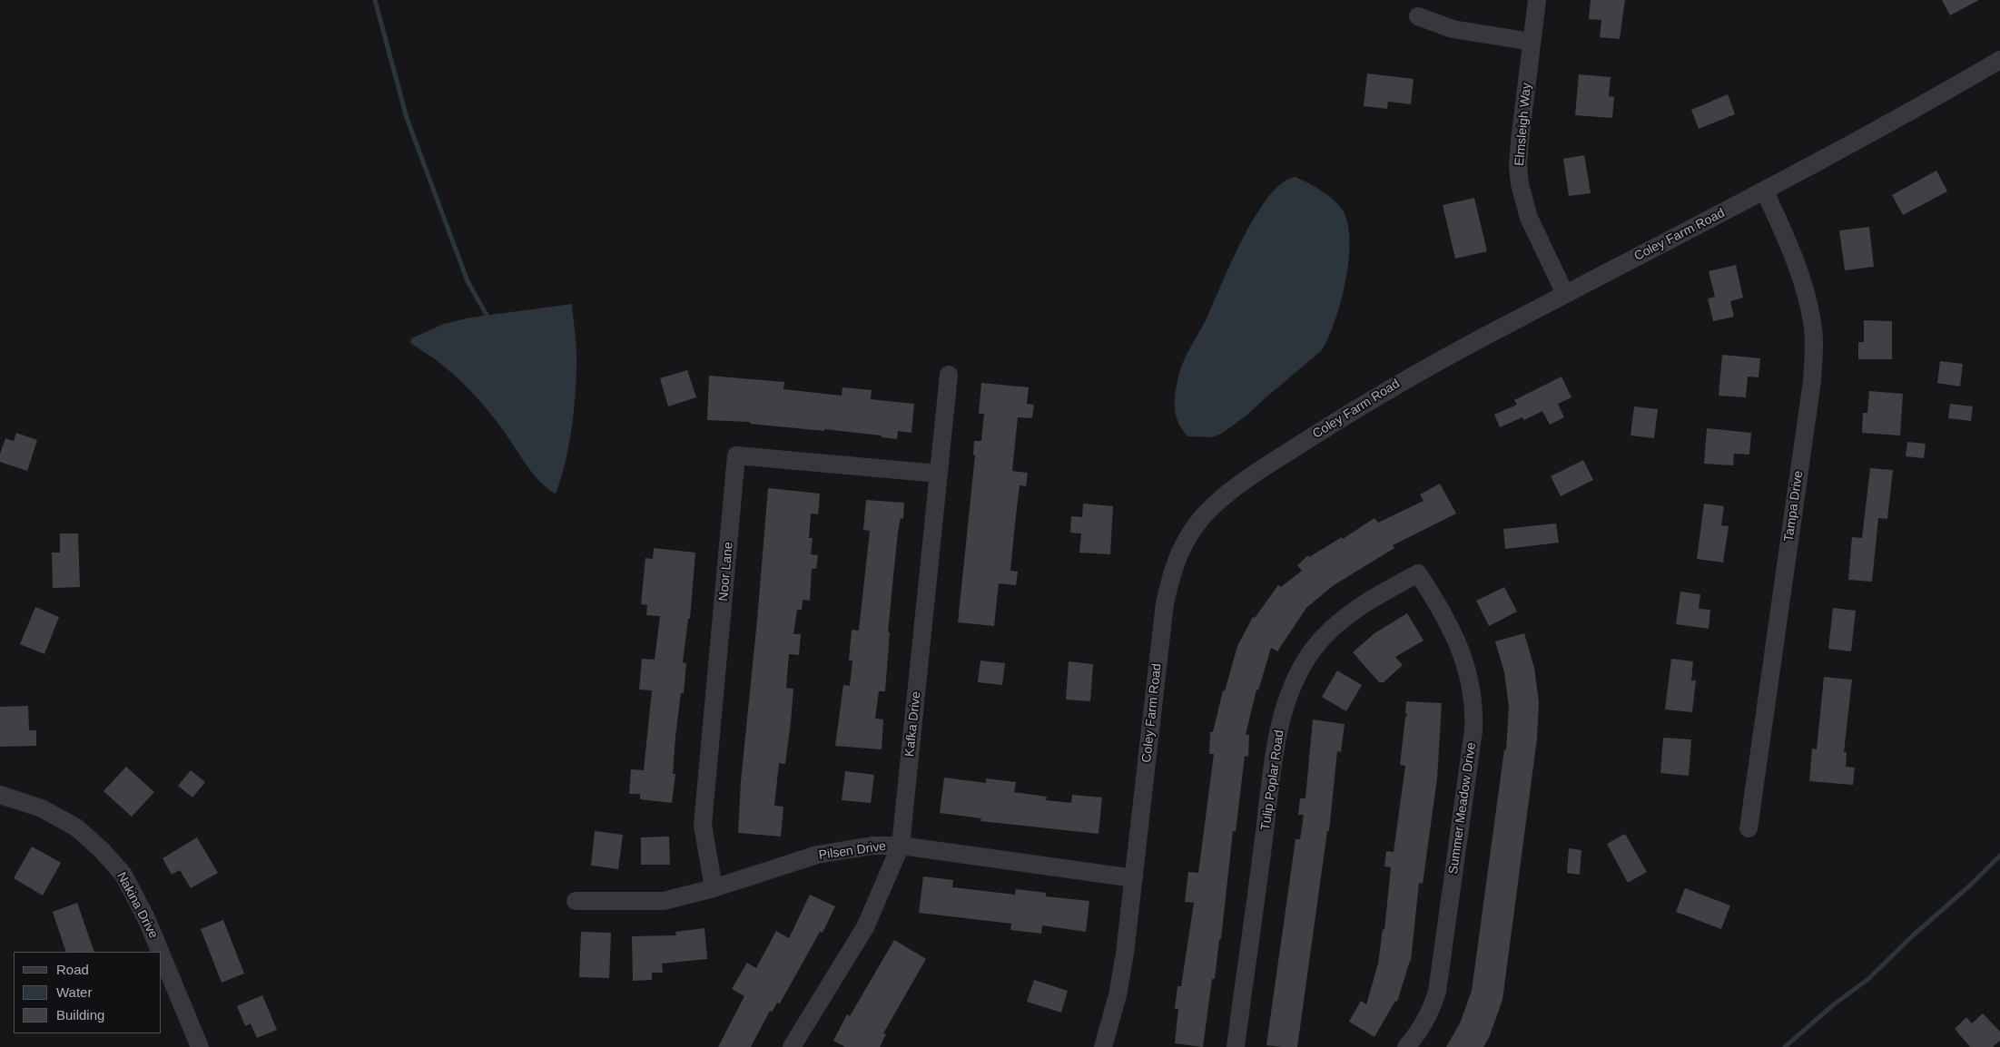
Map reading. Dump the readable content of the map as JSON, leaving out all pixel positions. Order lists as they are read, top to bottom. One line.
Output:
{"streets":{"street":["Elmsleigh Way","Coley Farm Road","Tampa Drive","Noor Lane","Kafka Drive","Tulip Poplar Road","Summer Meadow Drive","Pilsen Drive","Nakina Drive"]},"crossings":[["Elmsleigh Way","Coley Farm Road"],["Coley Farm Road","Tampa Drive"],["Coley Farm Road","Pilsen Drive"],["Noor Lane","Kafka Drive"],["Noor Lane","Pilsen Drive"],["Kafka Drive","Pilsen Drive"],["Tulip Poplar Road","Summer Meadow Drive"]],"legend":["Road","Water","Building"]}
